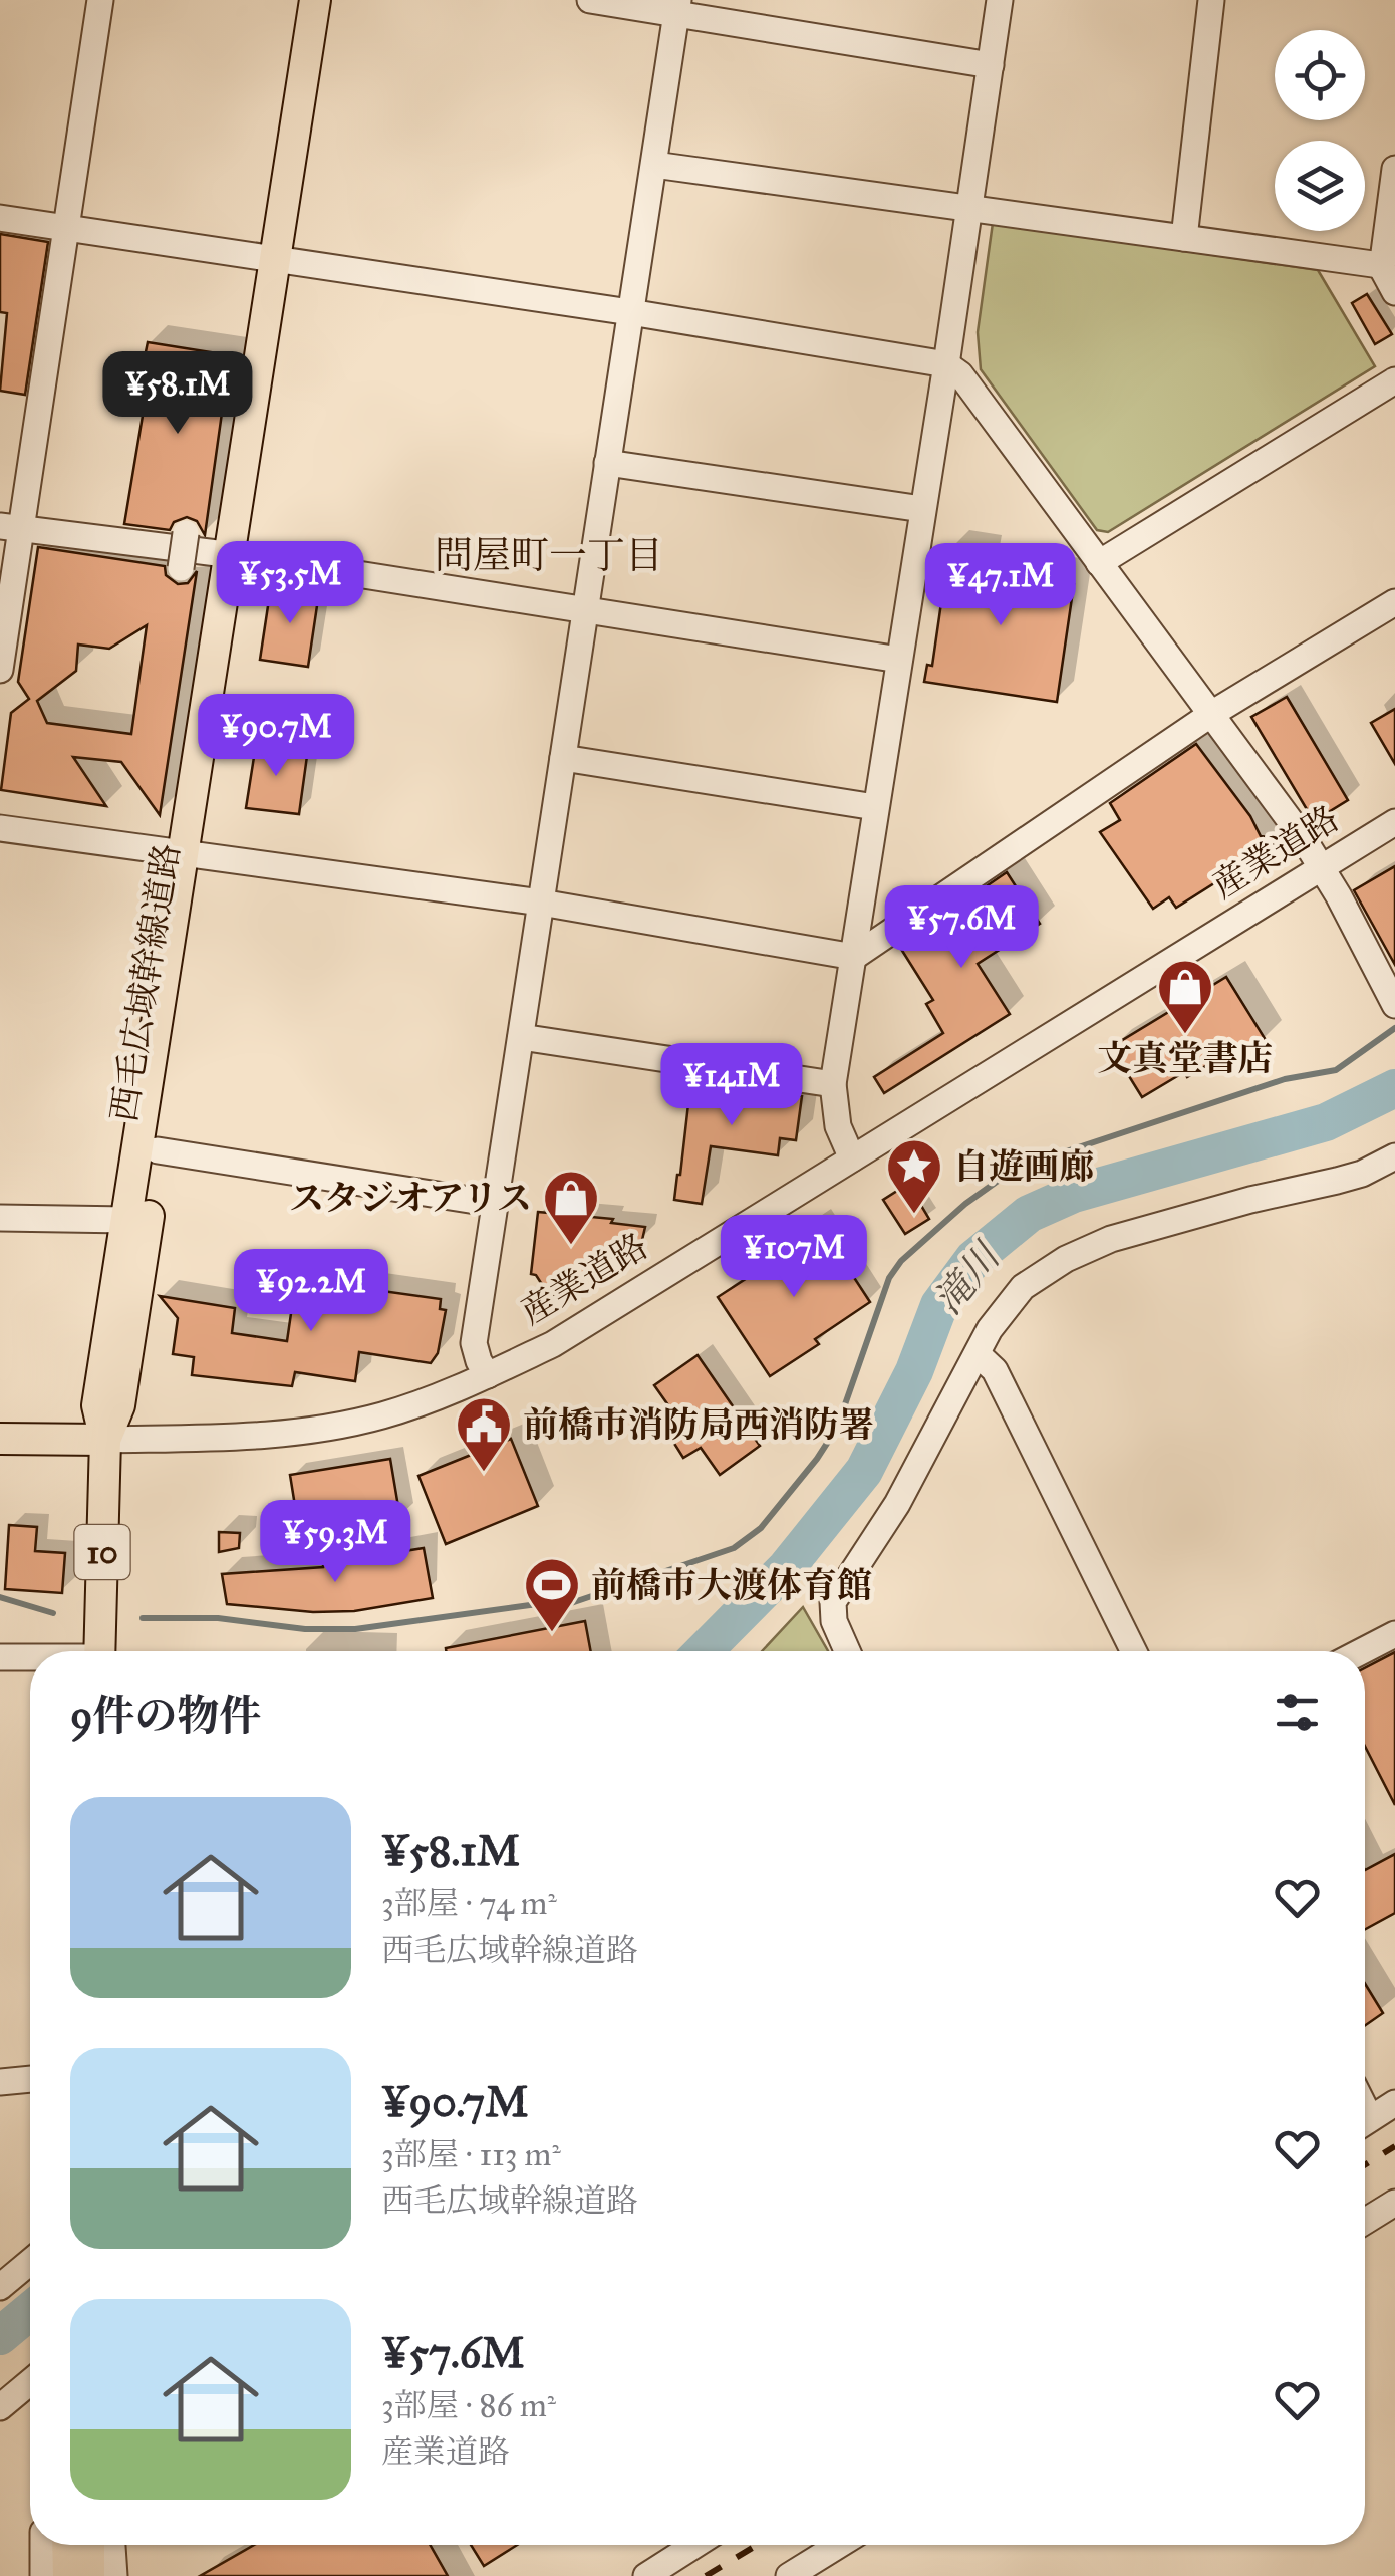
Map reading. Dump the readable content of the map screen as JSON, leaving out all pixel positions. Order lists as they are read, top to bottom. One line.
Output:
{"streets":{"main road":["産業道路","西毛広域幹線道路","10"]},"crossings":[["産業道路","西毛広域幹線道路"]],"districts":["問屋町一丁目"],"water":["滝川"],"places":{"shop":["文真堂書店","スタジオアリス"],"place":["自遊画廊"],"public building":["前橋市消防局西消防署"],"sports":["前橋市大渡体育館"]},"page":{"price":["¥58.1M","¥53.5M","¥47.1M","¥90.7M","¥57.6M","¥141M","¥107M","¥92.2M","¥59.3M"],"heading":"9件の物件","list":[{"name":"¥58.1M","note":"3部屋 · 74 m² · 西毛広域幹線道路"},{"name":"¥90.7M","note":"3部屋 · 113 m² · 西毛広域幹線道路"},{"name":"¥57.6M","note":"3部屋 · 86 m² · 産業道路"}]}}
